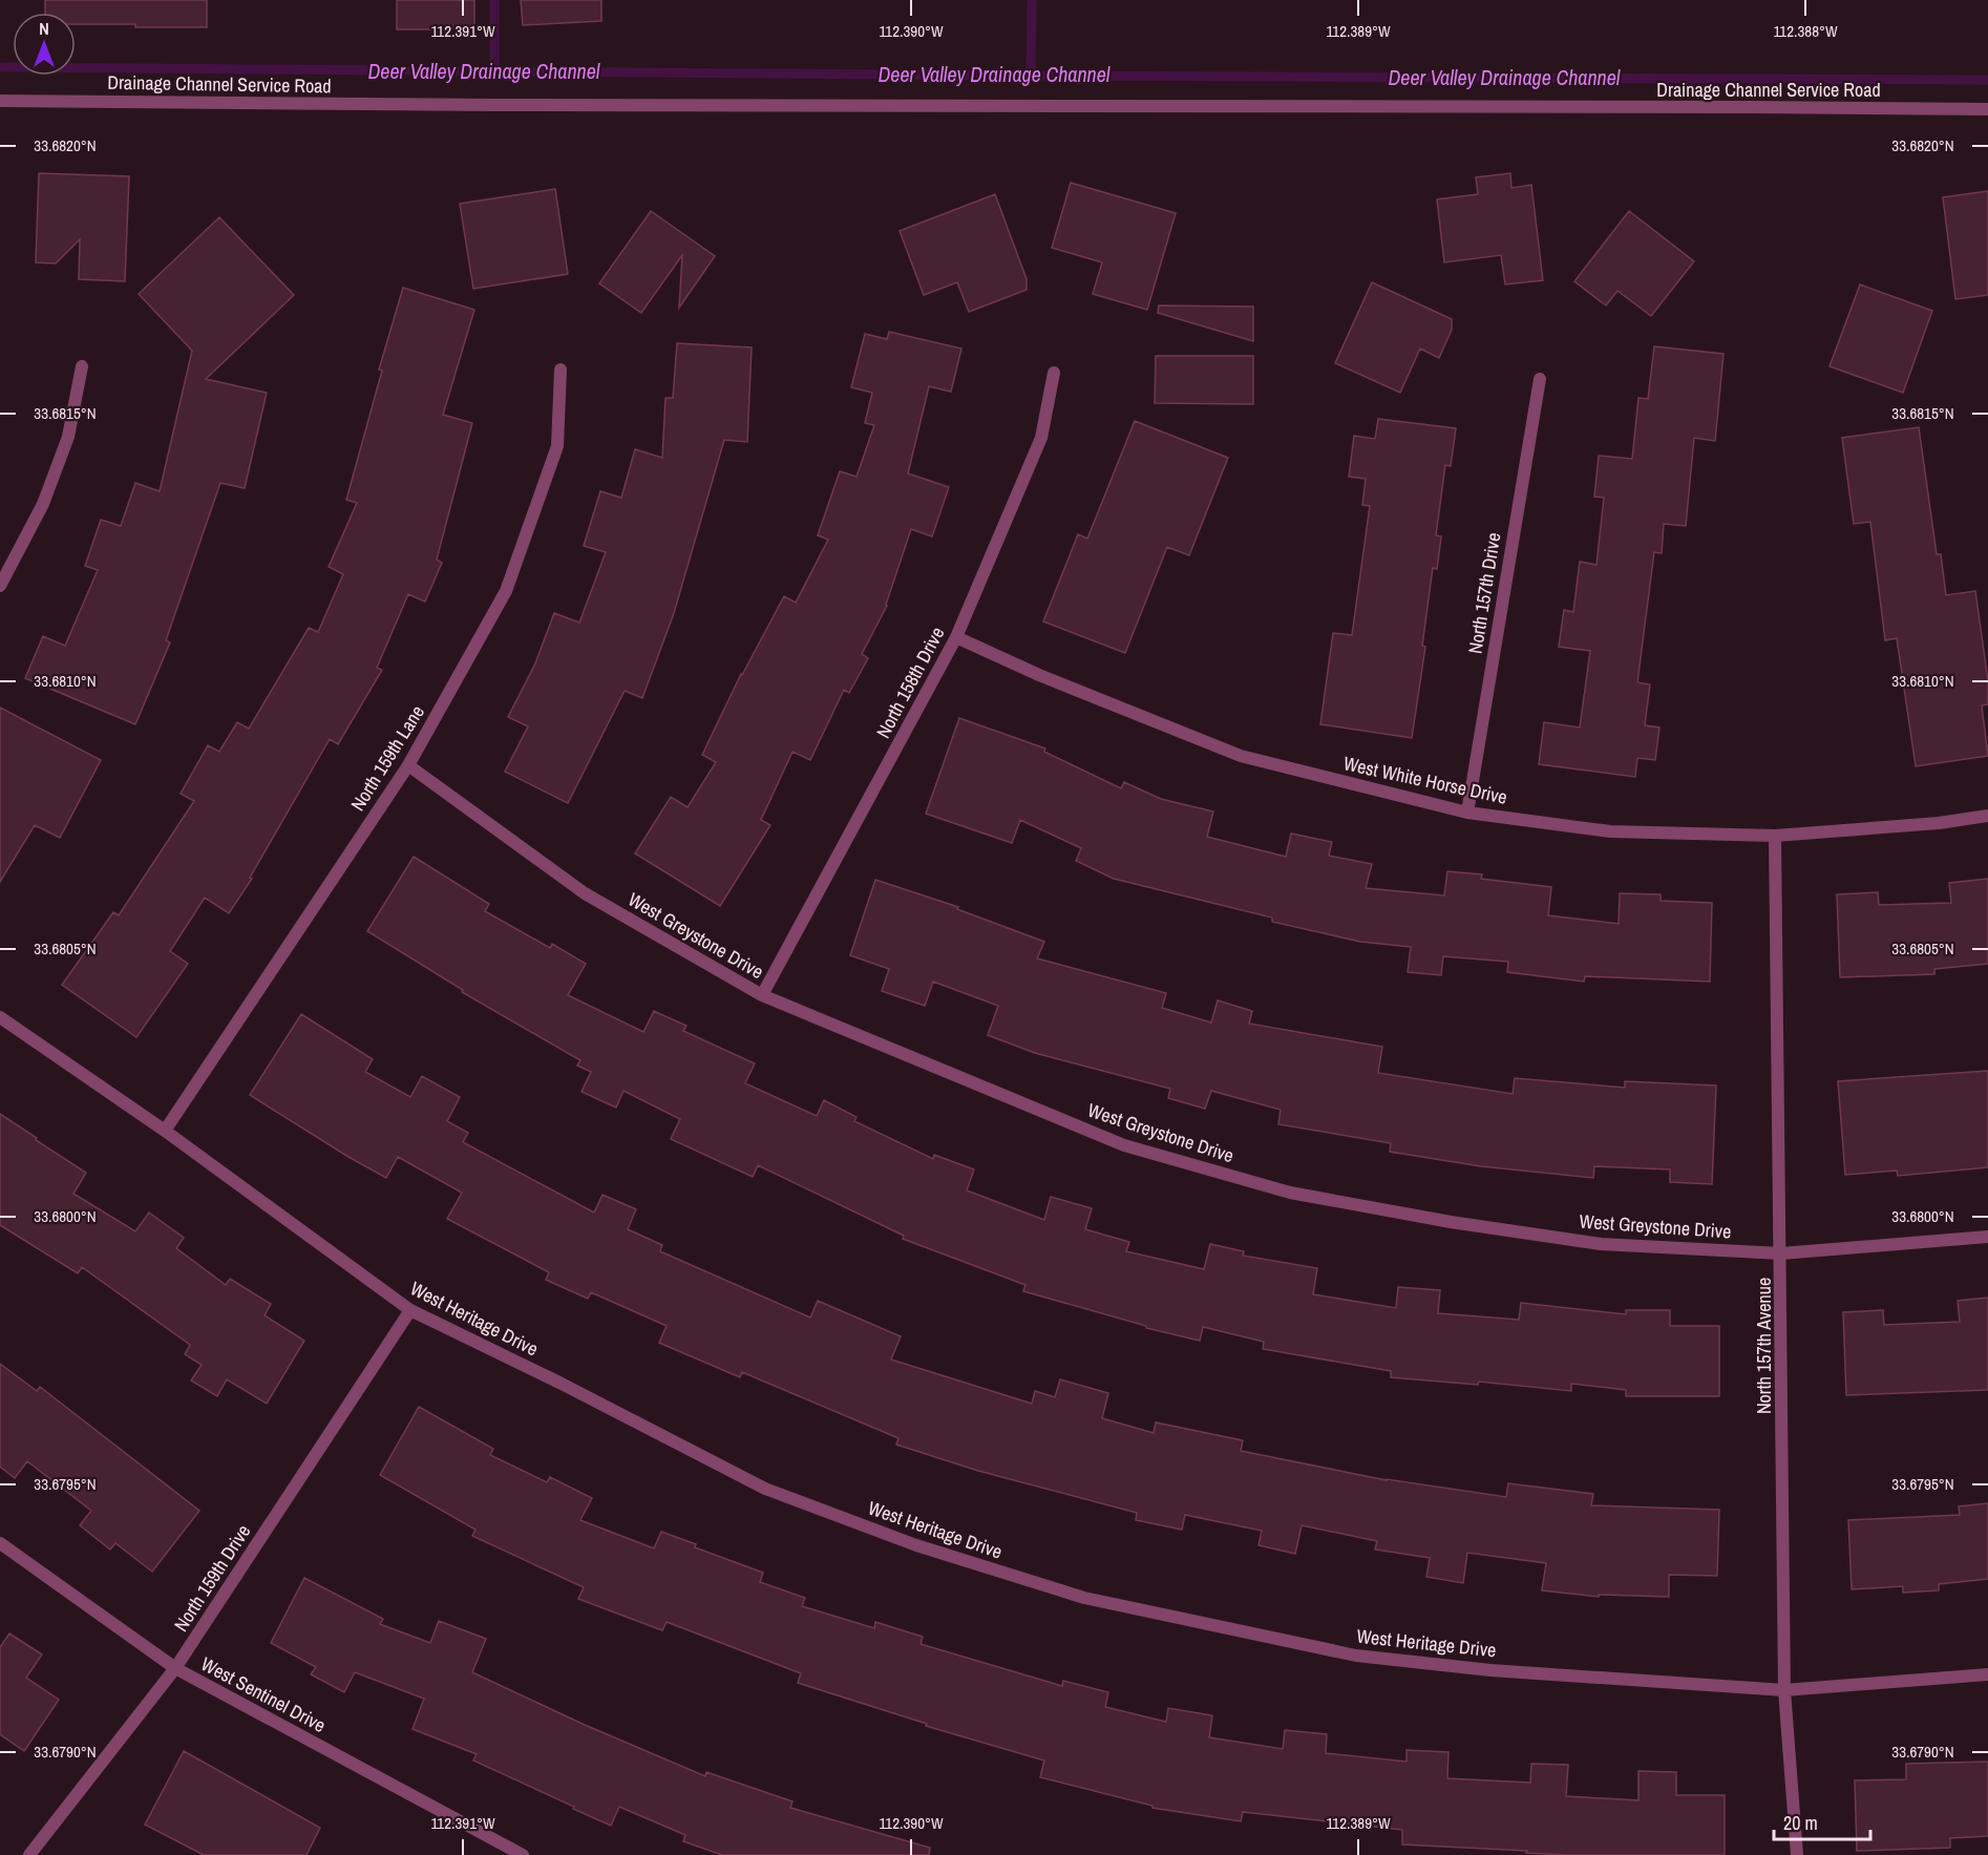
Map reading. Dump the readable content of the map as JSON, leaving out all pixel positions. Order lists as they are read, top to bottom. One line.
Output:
{"streets":{"street":["Drainage Channel Service Road","North 157th Drive","North 158th Drive","North 159th Lane","West White Horse Drive","West Greystone Drive","West Heritage Drive","North 157th Avenue","North 159th Drive","West Sentinel Drive"]},"crossings":[["North 157th Drive","West White Horse Drive"],["North 158th Drive","West White Horse Drive"],["North 158th Drive","West Greystone Drive"],["North 159th Lane","West Greystone Drive"],["North 159th Lane","West Heritage Drive"],["West White Horse Drive","North 157th Avenue"],["West Greystone Drive","North 157th Avenue"],["West Heritage Drive","North 157th Avenue"],["West Heritage Drive","North 159th Drive"],["North 159th Drive","West Sentinel Drive"]],"water":["Deer Valley Drainage Channel"],"scale_bar":"20 m","north":"top","coordinates":["112.391°W","112.390°W","112.389°W","112.388°W","33.6820°N","33.6815°N","33.6810°N","33.6805°N","33.6800°N","33.6795°N","33.6790°N"]}
